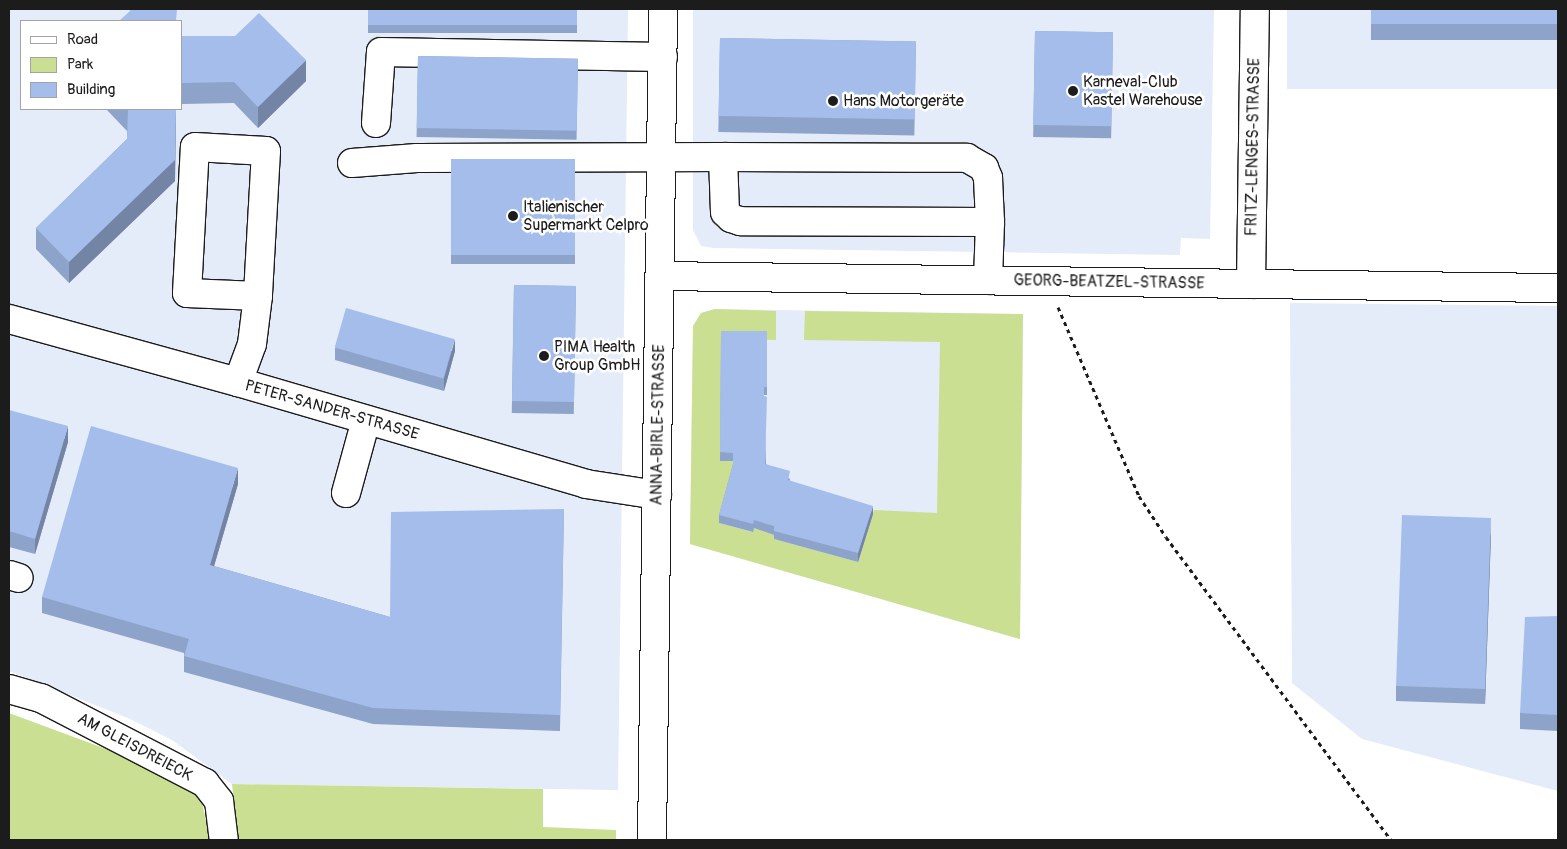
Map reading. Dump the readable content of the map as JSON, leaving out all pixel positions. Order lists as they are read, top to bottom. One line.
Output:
{"streets":{"street":["FRITZ-LENGES-STRASSE","GEORG-BEATZEL-STRASSE","PETER-SANDER-STRASSE","ANNA-BIRLE-STRASSE","AM GLEISDREIECK"]},"crossings":[["FRITZ-LENGES-STRASSE","GEORG-BEATZEL-STRASSE"],["GEORG-BEATZEL-STRASSE","ANNA-BIRLE-STRASSE"],["PETER-SANDER-STRASSE","ANNA-BIRLE-STRASSE"]],"places":["Karneval-Club Kastel Warehouse","Hans Motorgeräte","Italienischer Supermarkt Celpro","PIMA Health Group GmbH"],"legend":["Road","Park","Building"]}
